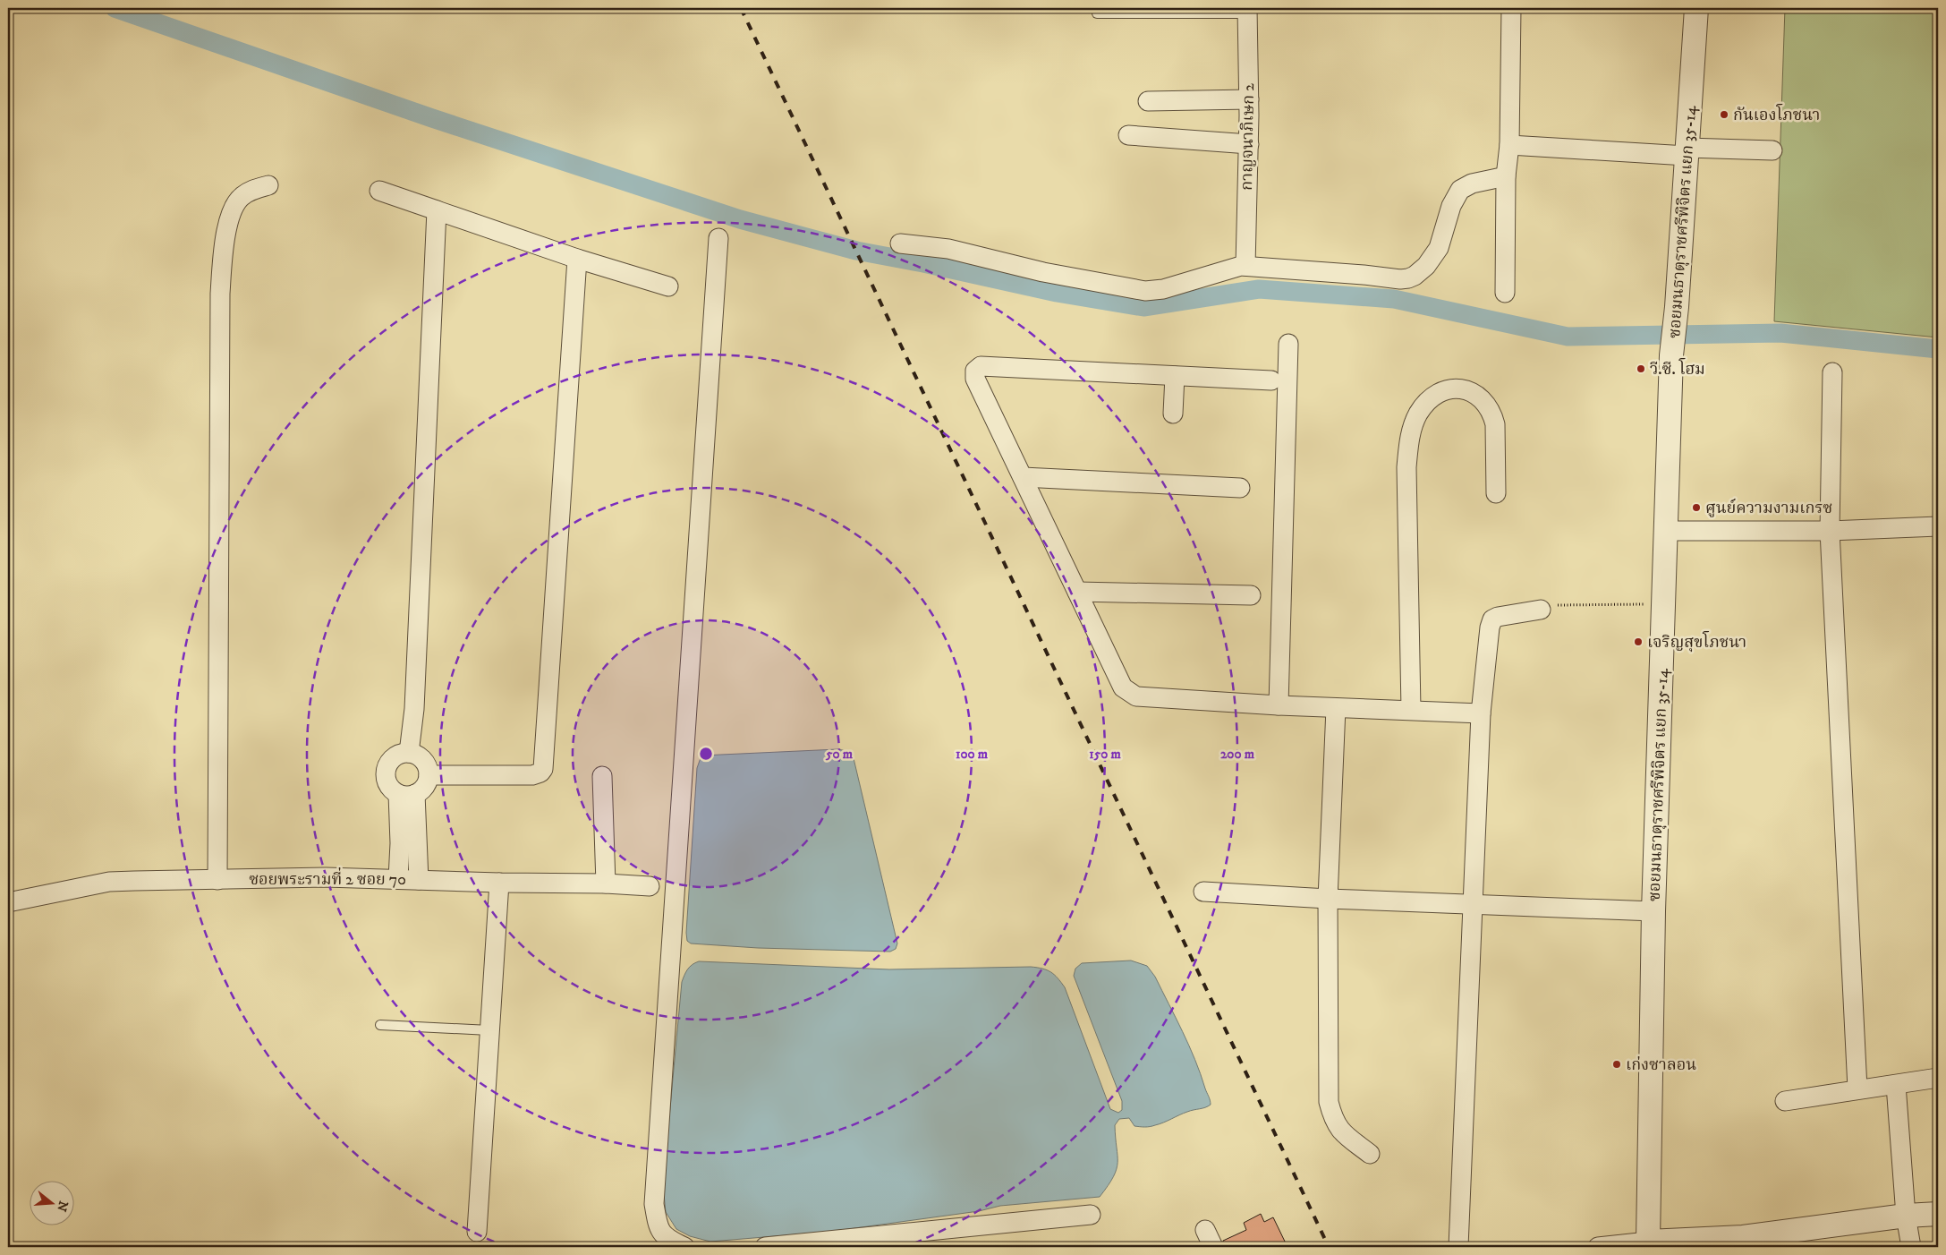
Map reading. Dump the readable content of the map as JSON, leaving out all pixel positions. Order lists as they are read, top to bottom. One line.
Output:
{"streets":{"street":["กาญจนาภิเษก 2","ซอยมนธาตุราชศรีพิจิตร แยก 35-14","ซอยพระรามที่ 2 ซอย 70"]},"places":["กันเองโภชนา","วี.ซี. โฮม","ศูนย์ความงามเกรซ","เจริญสุขโภชนา","เก่งซาลอน"],"north":"right","rings":["50 m","100 m","150 m","200 m"]}
